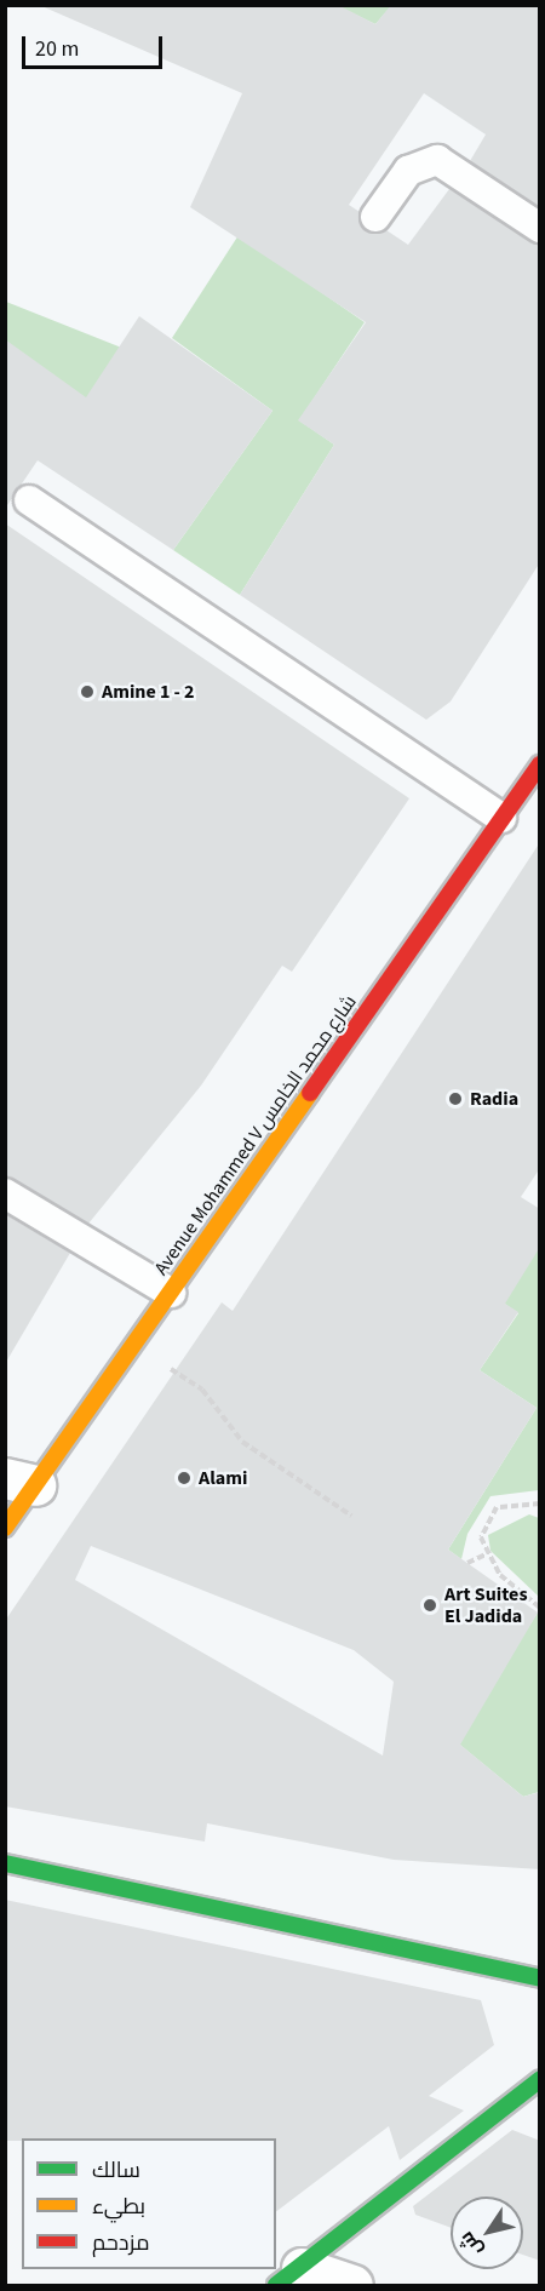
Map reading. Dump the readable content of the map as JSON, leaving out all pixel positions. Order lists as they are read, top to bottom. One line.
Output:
{"streets":{"street":["Avenue Mohammed V شارع محمد الخامس"]},"places":["Amine 1 - 2","Radia","Alami","Art Suites El Jadida"],"legend":["سالك","بطيء","مزدحم"],"scale_bar":"20 m","north":"bottom left"}
